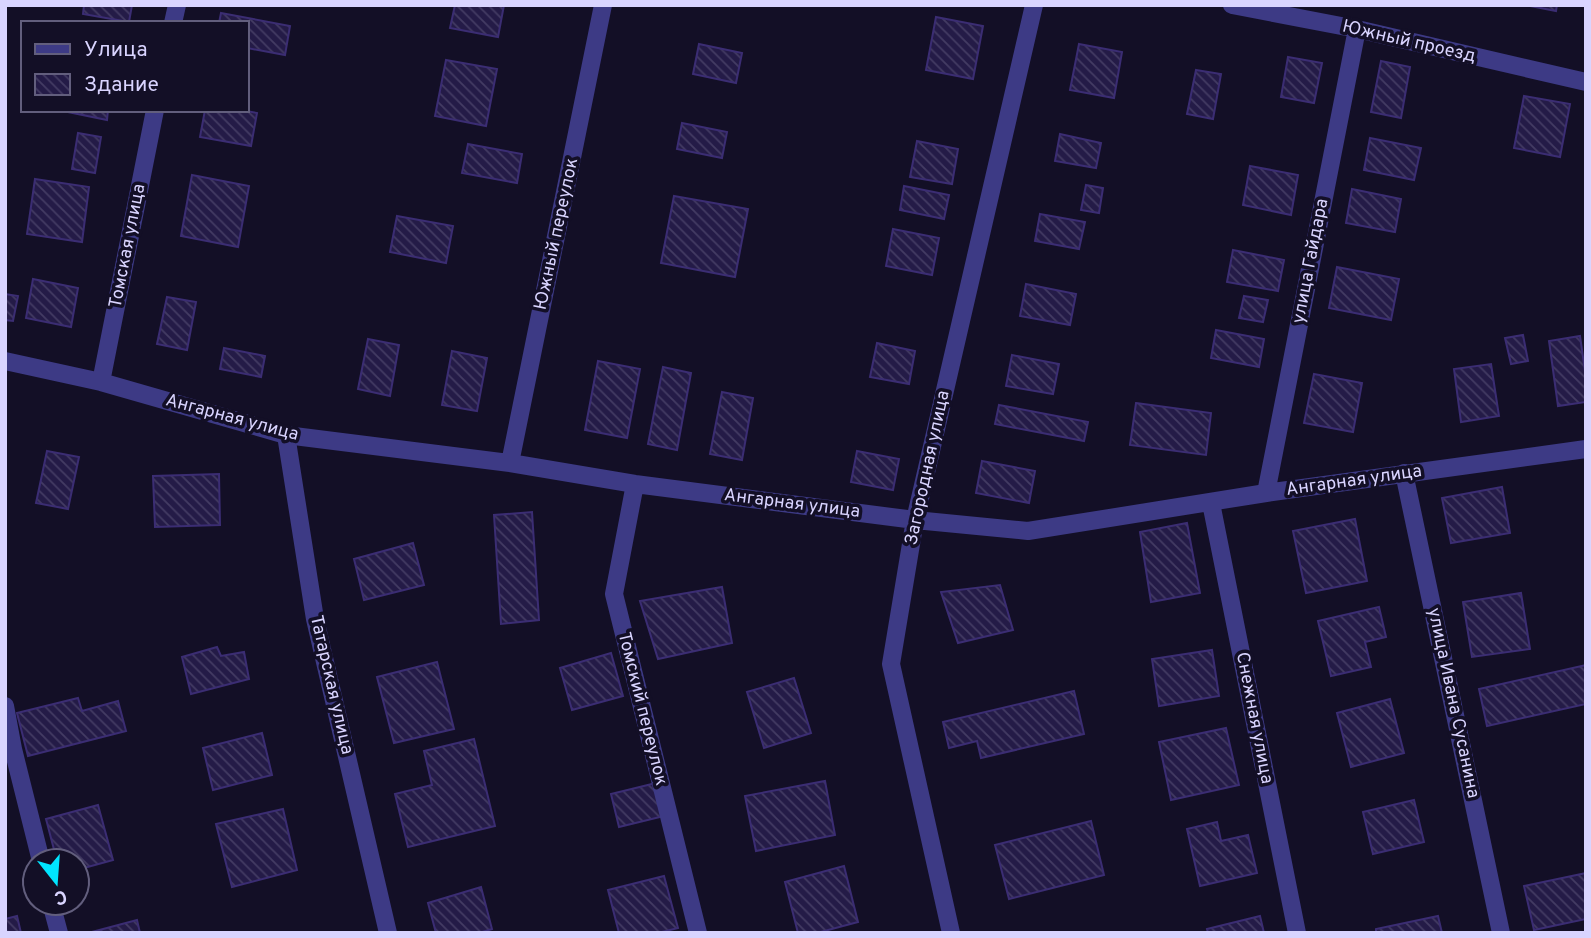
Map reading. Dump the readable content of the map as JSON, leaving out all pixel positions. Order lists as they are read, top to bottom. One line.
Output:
{"streets":{"street":["Южный проезд","Южный переулок","Томская улица","улица Гайдара","Ангарная улица","Загородная улица","Татарская улица","улица Ивана Сусанина","Томский переулок","Снежная улица"]},"crossings":[["Южный проезд","улица Гайдара"],["Южный переулок","Ангарная улица"],["Томская улица","Ангарная улица"],["улица Гайдара","Ангарная улица"],["Ангарная улица","Загородная улица"],["Ангарная улица","Татарская улица"],["Ангарная улица","улица Ивана Сусанина"],["Ангарная улица","Томский переулок"],["Ангарная улица","Снежная улица"]],"legend":["Улица","Здание"],"north":"bottom"}
